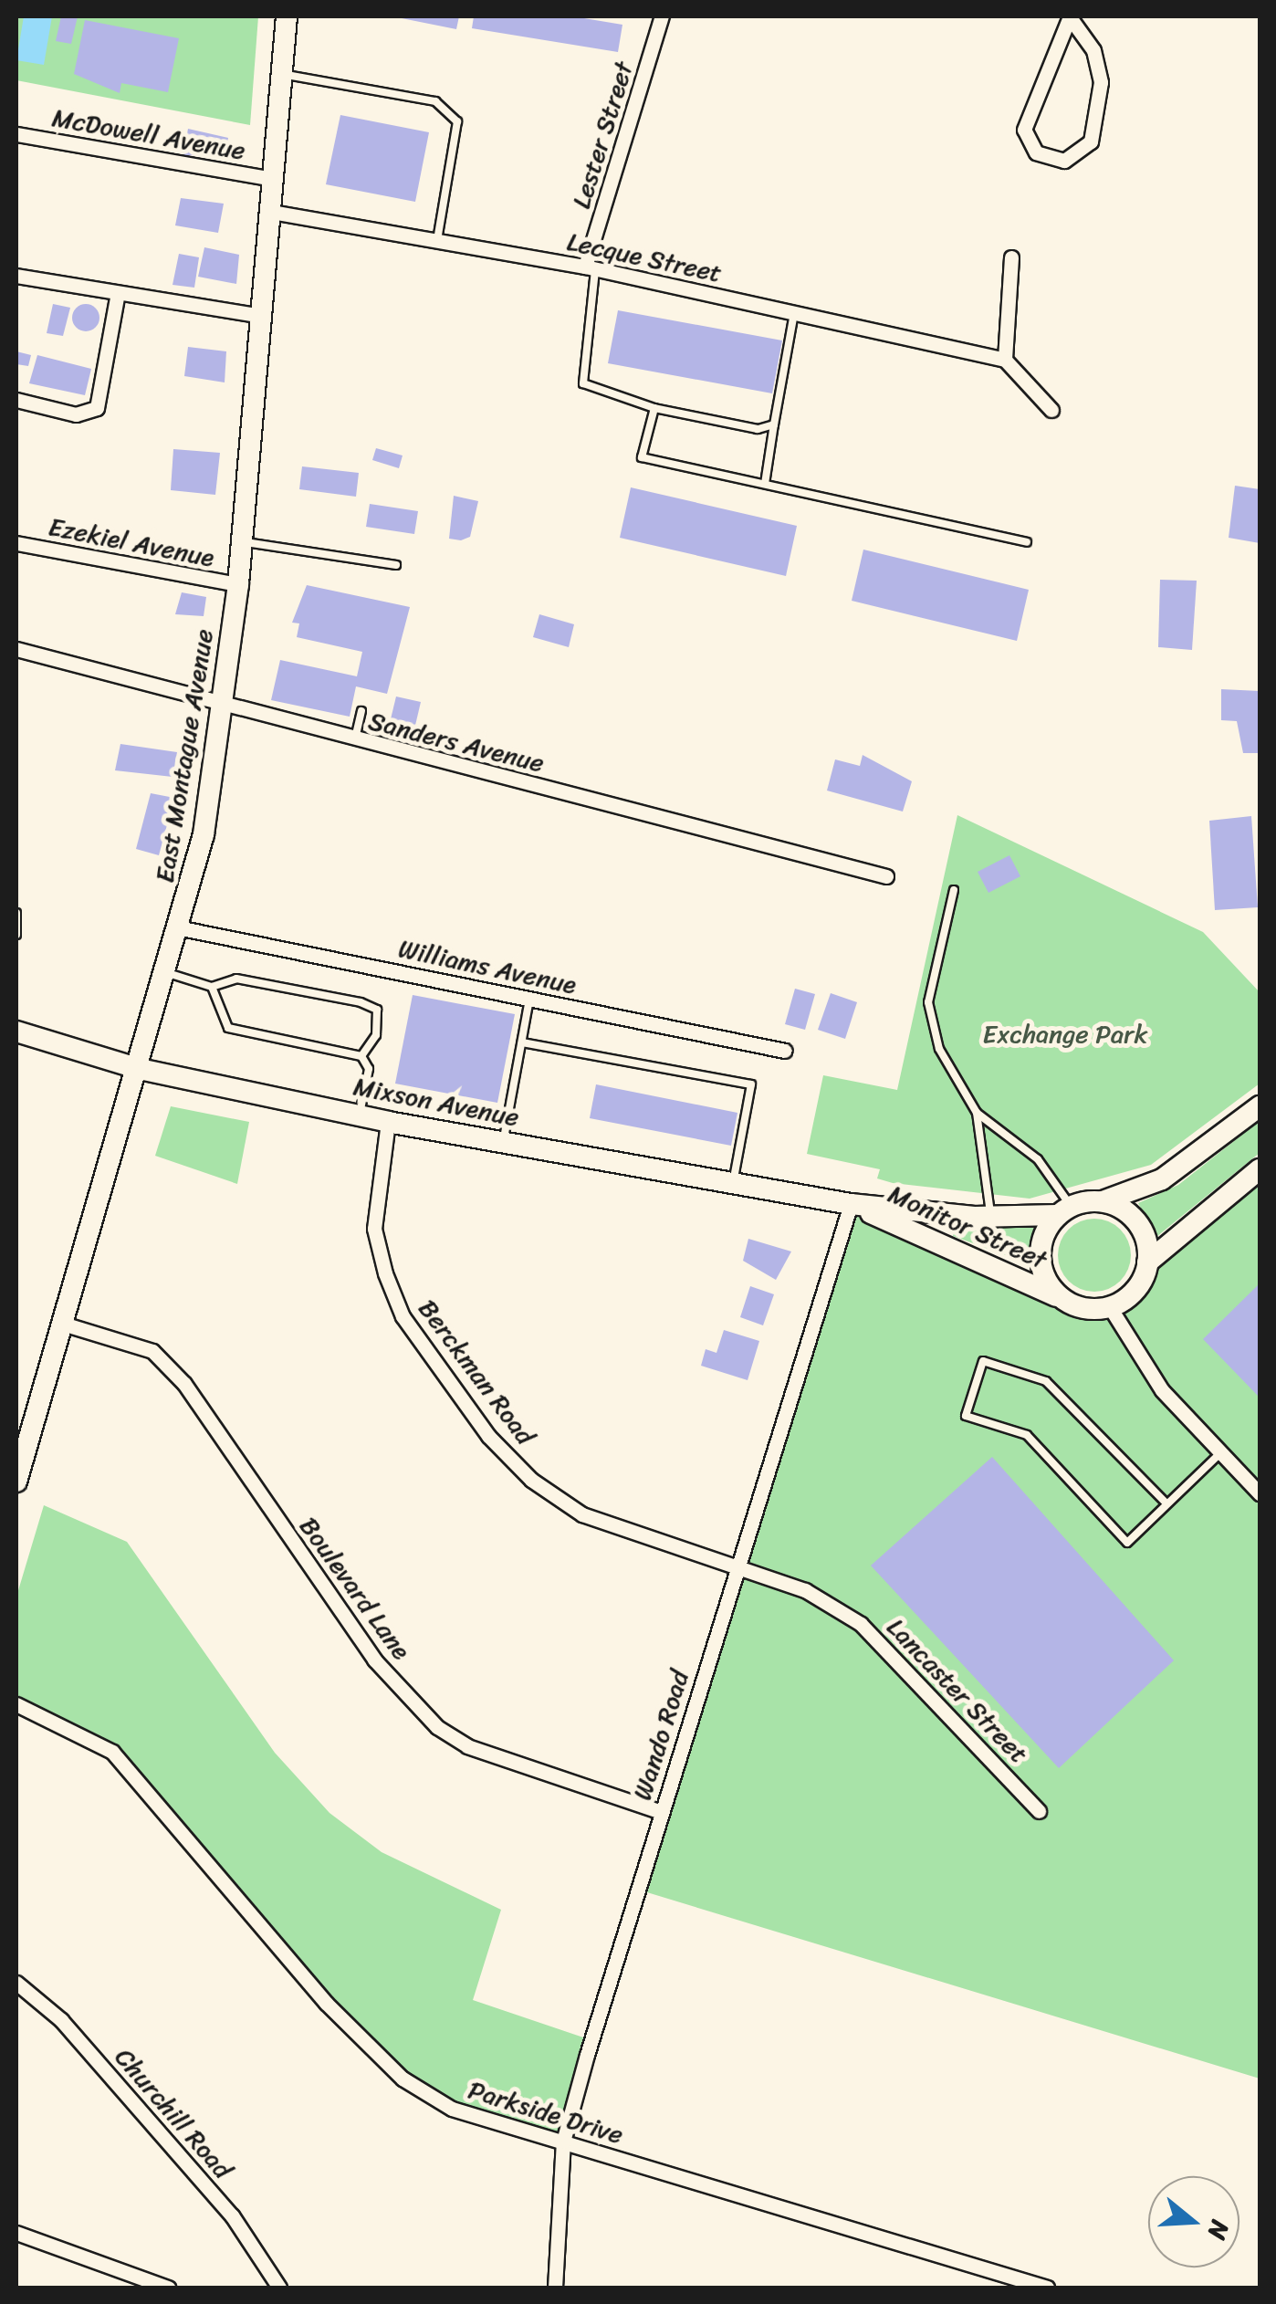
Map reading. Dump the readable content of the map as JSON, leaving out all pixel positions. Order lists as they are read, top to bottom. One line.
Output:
{"streets":{"street":["McDowell Avenue","Lester Street","Lecque Street","Ezekiel Avenue","Sanders Avenue","East Montague Avenue","Williams Avenue","Mixson Avenue","Monitor Street","Berckman Road","Boulevard Lane","Lancaster Street","Wando Road","Parkside Drive","Churchill Road"]},"crossings":[["McDowell Avenue","East Montague Avenue"],["Lester Street","Lecque Street"],["Lecque Street","East Montague Avenue"],["Ezekiel Avenue","East Montague Avenue"],["Sanders Avenue","East Montague Avenue"],["East Montague Avenue","Williams Avenue"],["East Montague Avenue","Mixson Avenue"],["East Montague Avenue","Boulevard Lane"],["Mixson Avenue","Monitor Street"],["Mixson Avenue","Berckman Road"],["Mixson Avenue","Wando Road"],["Monitor Street","Wando Road"],["Berckman Road","Lancaster Street"],["Berckman Road","Wando Road"],["Boulevard Lane","Wando Road"],["Lancaster Street","Wando Road"],["Wando Road","Parkside Drive"]],"parks":["Exchange Park"],"north":"right"}
